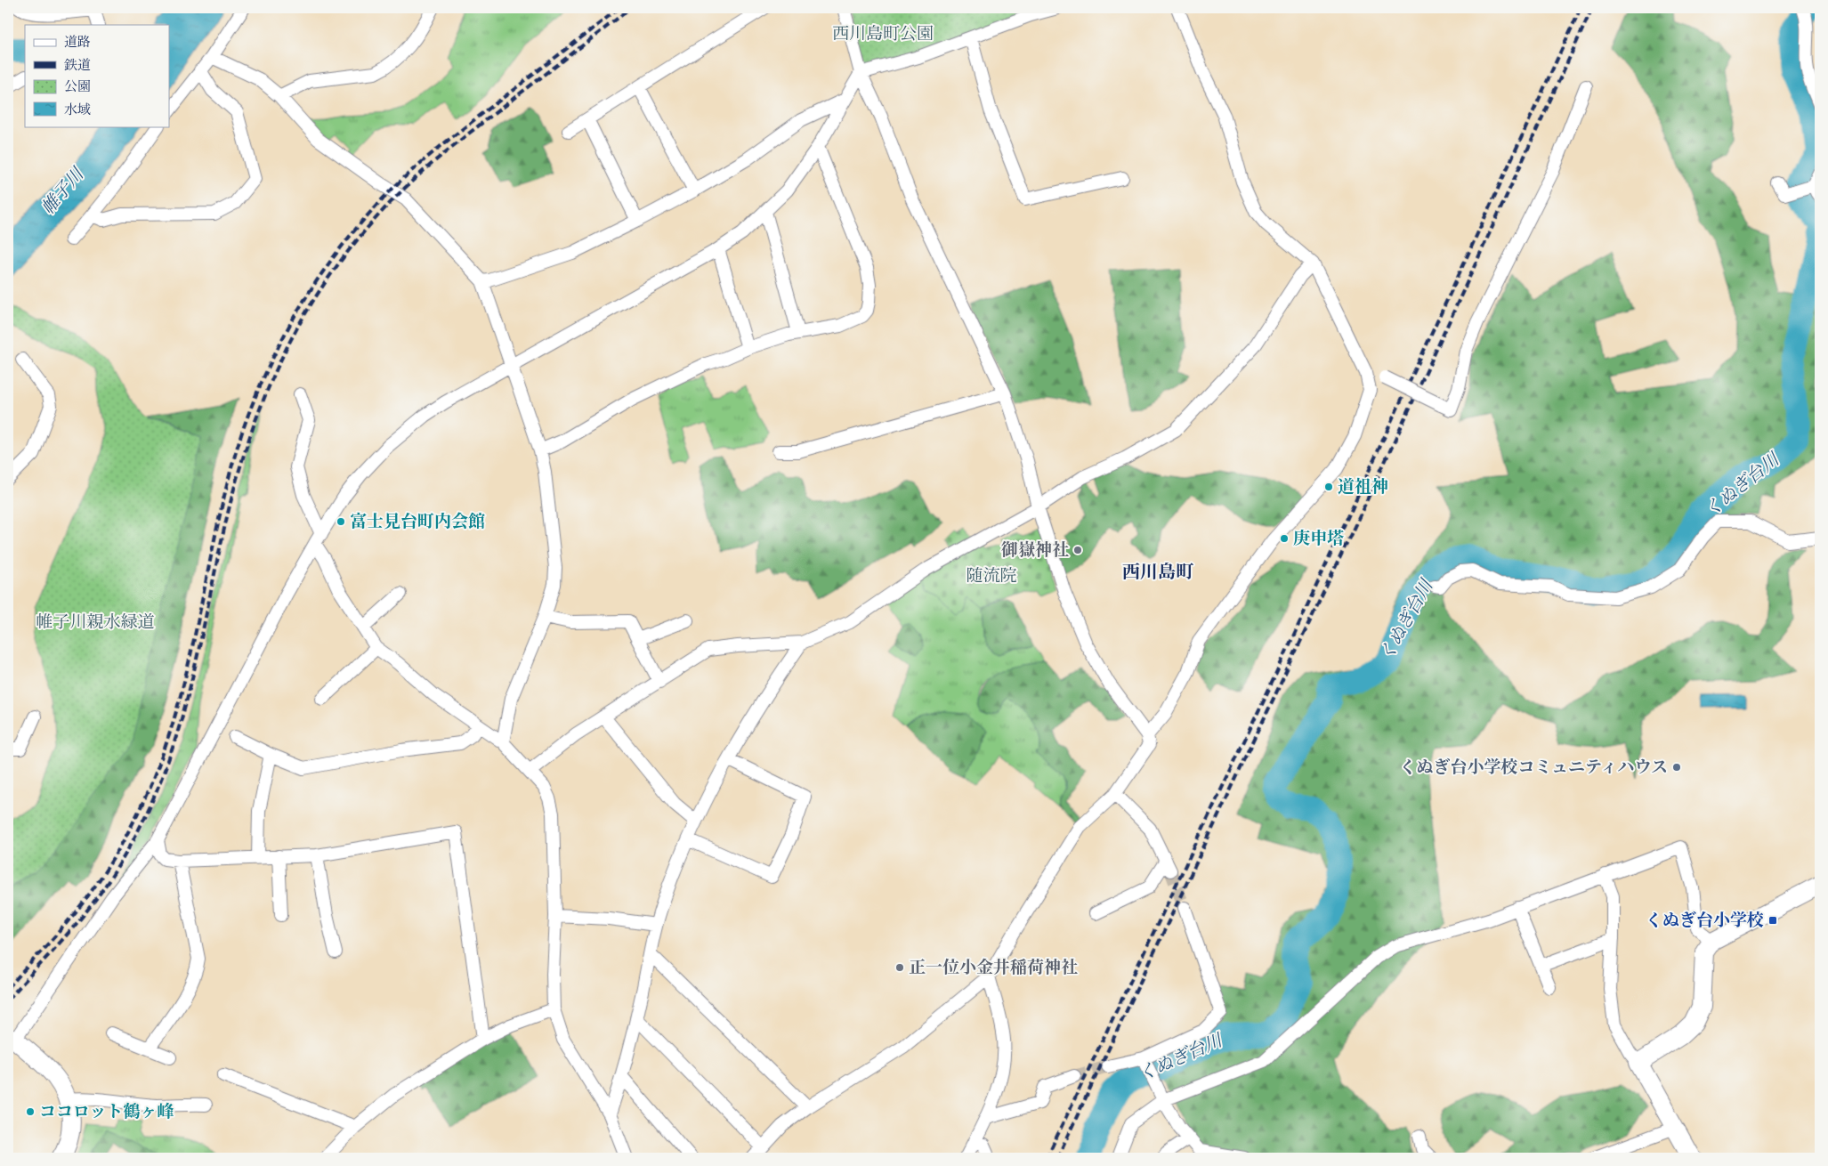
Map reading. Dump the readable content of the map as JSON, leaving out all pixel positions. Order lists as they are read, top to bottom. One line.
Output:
{"districts":["西川島町"],"water":["帷子川","くぬぎ台川"],"parks":["西川島町公園","随流院","帷子川親水緑道"],"places":{"other":["道祖神","富士見台町内会館","庚申塔","御嶽神社","くぬぎ台小学校コミュニティハウス","正一位小金井稲荷神社","ココロット鶴ヶ峰"],"transit":["くぬぎ台小学校"]},"legend":["道路","鉄道","公園","水域"]}
